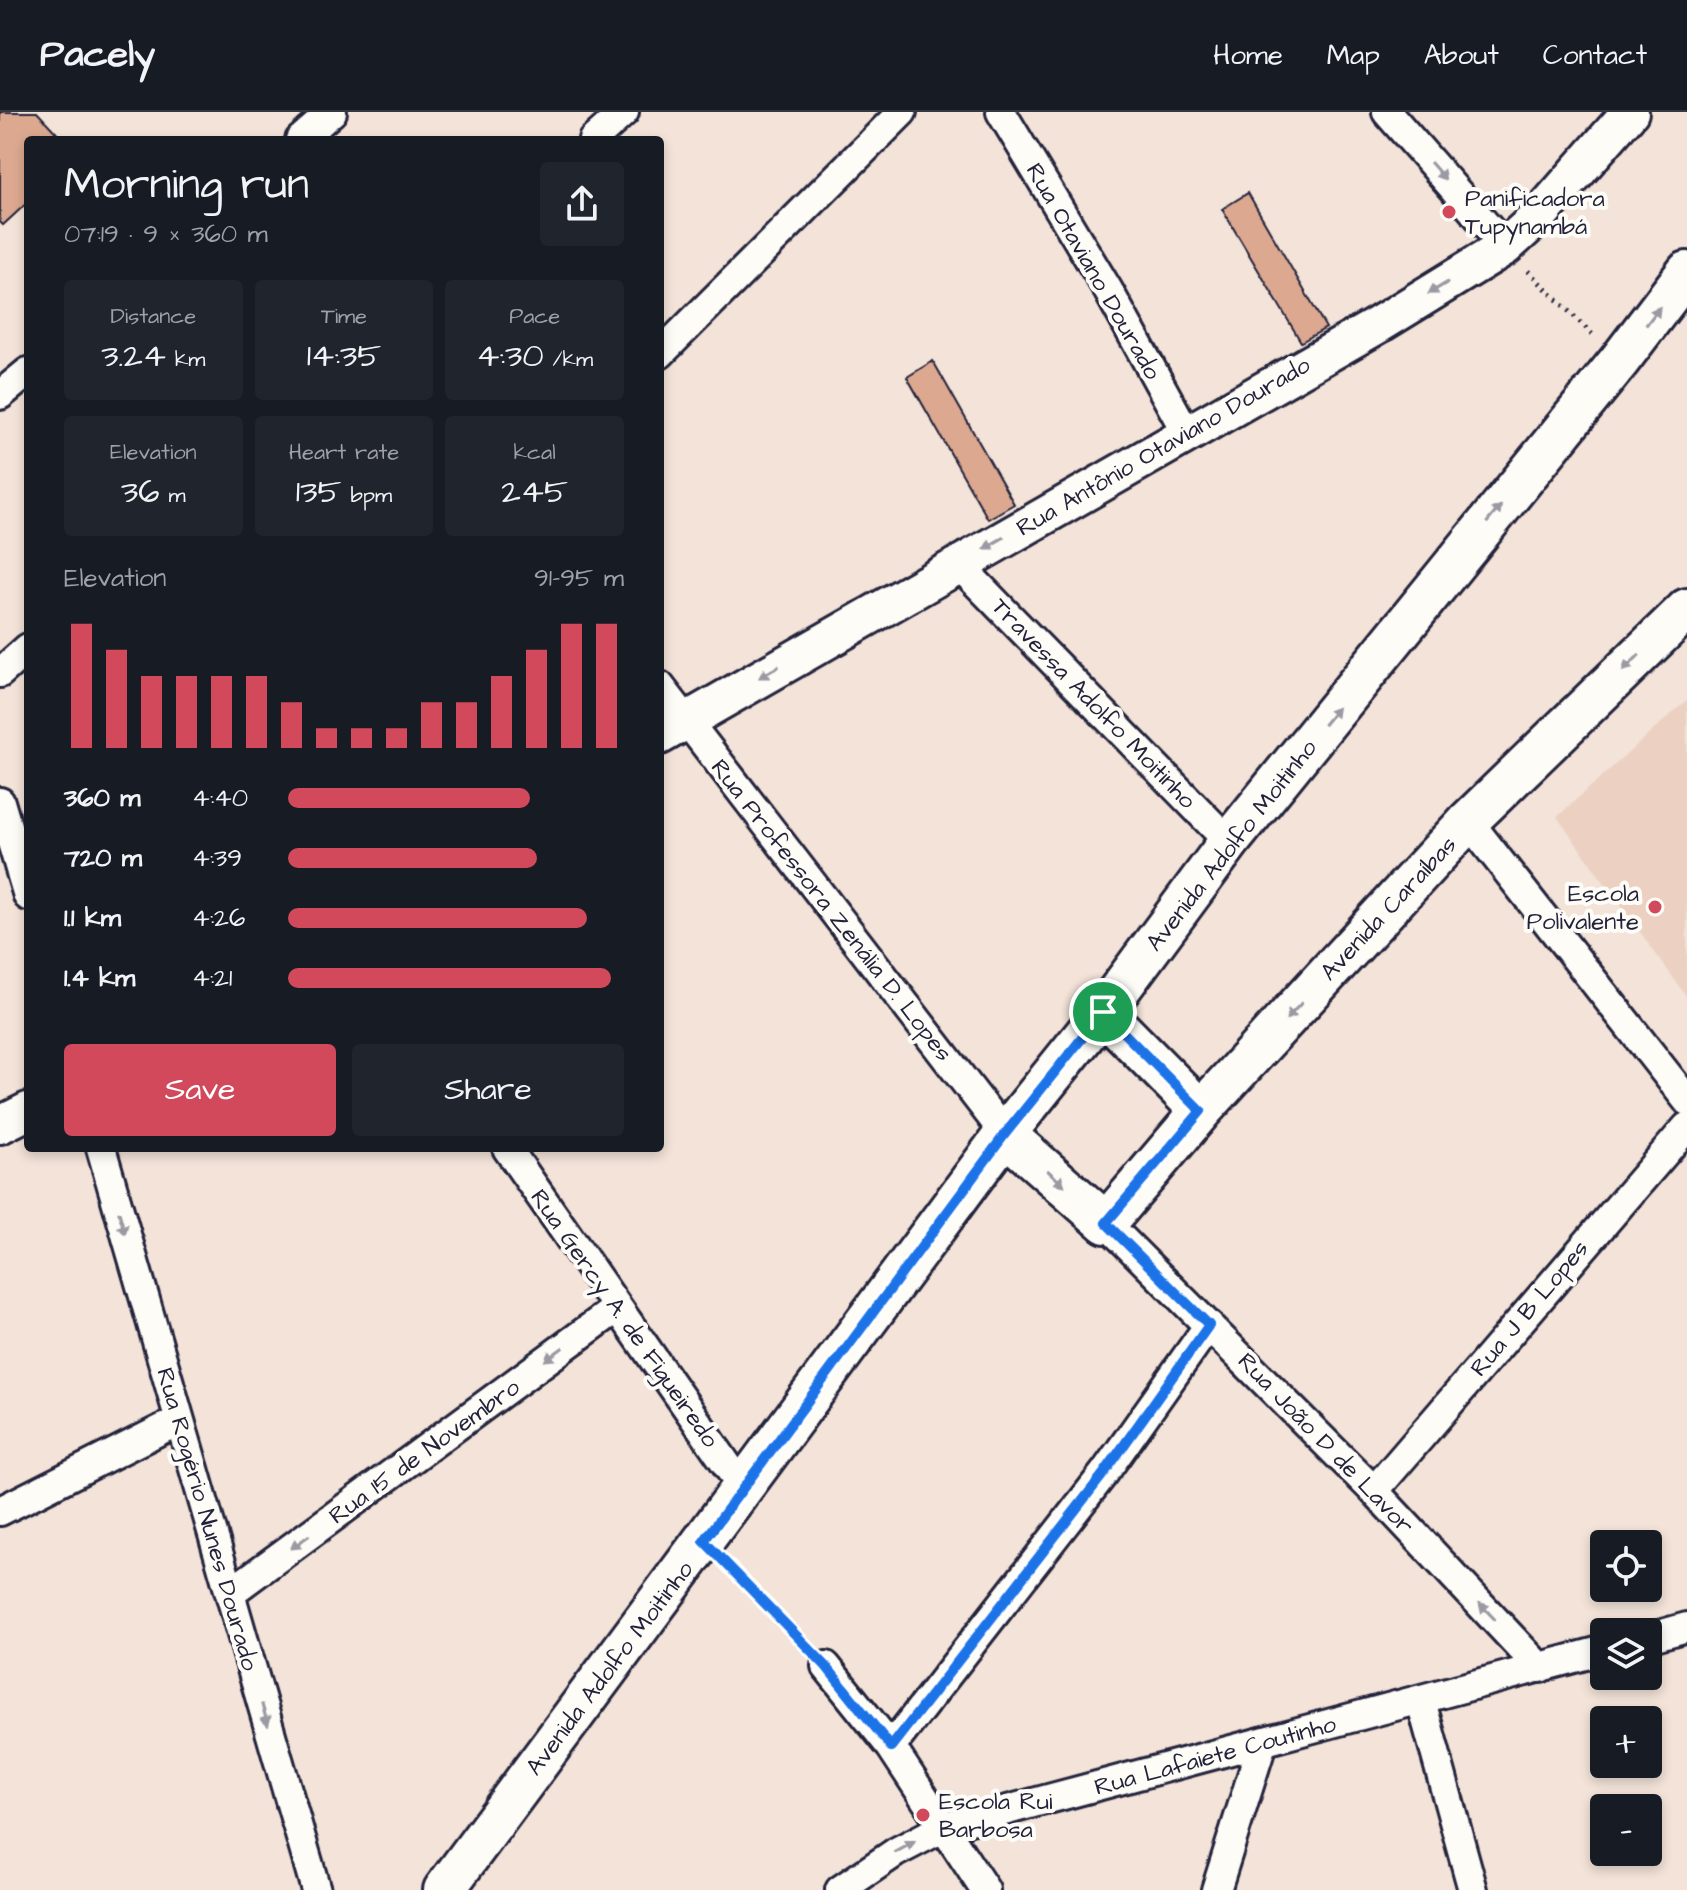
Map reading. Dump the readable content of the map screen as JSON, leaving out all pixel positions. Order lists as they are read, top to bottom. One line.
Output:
{"streets":{"main road":["Avenida Adolfo Moitinho","Avenida Caraíbas"],"street":["Rua Otaviano Dourado","Rua Antônio Otaviano Dourado","Travessa Adolfo Moitinho","Rua Professora Zenália D. Lopes","Rua J B Lopes","Rua Gercy A. de Figueiredo","Rua João D de Lavor","Rua 15 de Novembro","Rua Rogério Nunes Dourado","Rua Lafaiete Coutinho"]},"crossings":[["Rua Otaviano Dourado","Rua Antônio Otaviano Dourado"],["Rua Antônio Otaviano Dourado","Travessa Adolfo Moitinho"],["Rua Antônio Otaviano Dourado","Rua Professora Zenália D. Lopes"],["Travessa Adolfo Moitinho","Avenida Adolfo Moitinho"],["Avenida Adolfo Moitinho","Rua Professora Zenália D. Lopes"],["Avenida Adolfo Moitinho","Rua Gercy A. de Figueiredo"],["Avenida Caraíbas","Rua João D de Lavor"],["Rua J B Lopes","Rua João D de Lavor"],["Rua Gercy A. de Figueiredo","Rua 15 de Novembro"],["Rua João D de Lavor","Rua Lafaiete Coutinho"],["Rua 15 de Novembro","Rua Rogério Nunes Dourado"]],"one_way":["Rua Antônio Otaviano Dourado","Avenida Adolfo Moitinho","Avenida Caraíbas","Rua João D de Lavor","Rua 15 de Novembro","Rua Rogério Nunes Dourado"],"places":["Panificadora Tupynambá","Escola Polivalente","Escola Rui Barbosa"],"page":{"header":"Pacely","nav":["Home","Map","About","Contact"],"heading":["Morning run","07:19 · 9 × 360 m"],"stats":[["Distance","3.24 km"],["Time","14:35"],["Pace","4:30 /km"],["Elevation","36 m"],["Heart rate","135 bpm"],["kcal","245"]],"chart":["Elevation","91–95 m"],"list":[{"name":"360 m","note":"4:40"},{"name":"720 m","note":"4:39"},{"name":"1.1 km","note":"4:26"},{"name":"1.4 km","note":"4:21"}],"buttons":["Save","Share"],"map_buttons":["+","−"]}}
